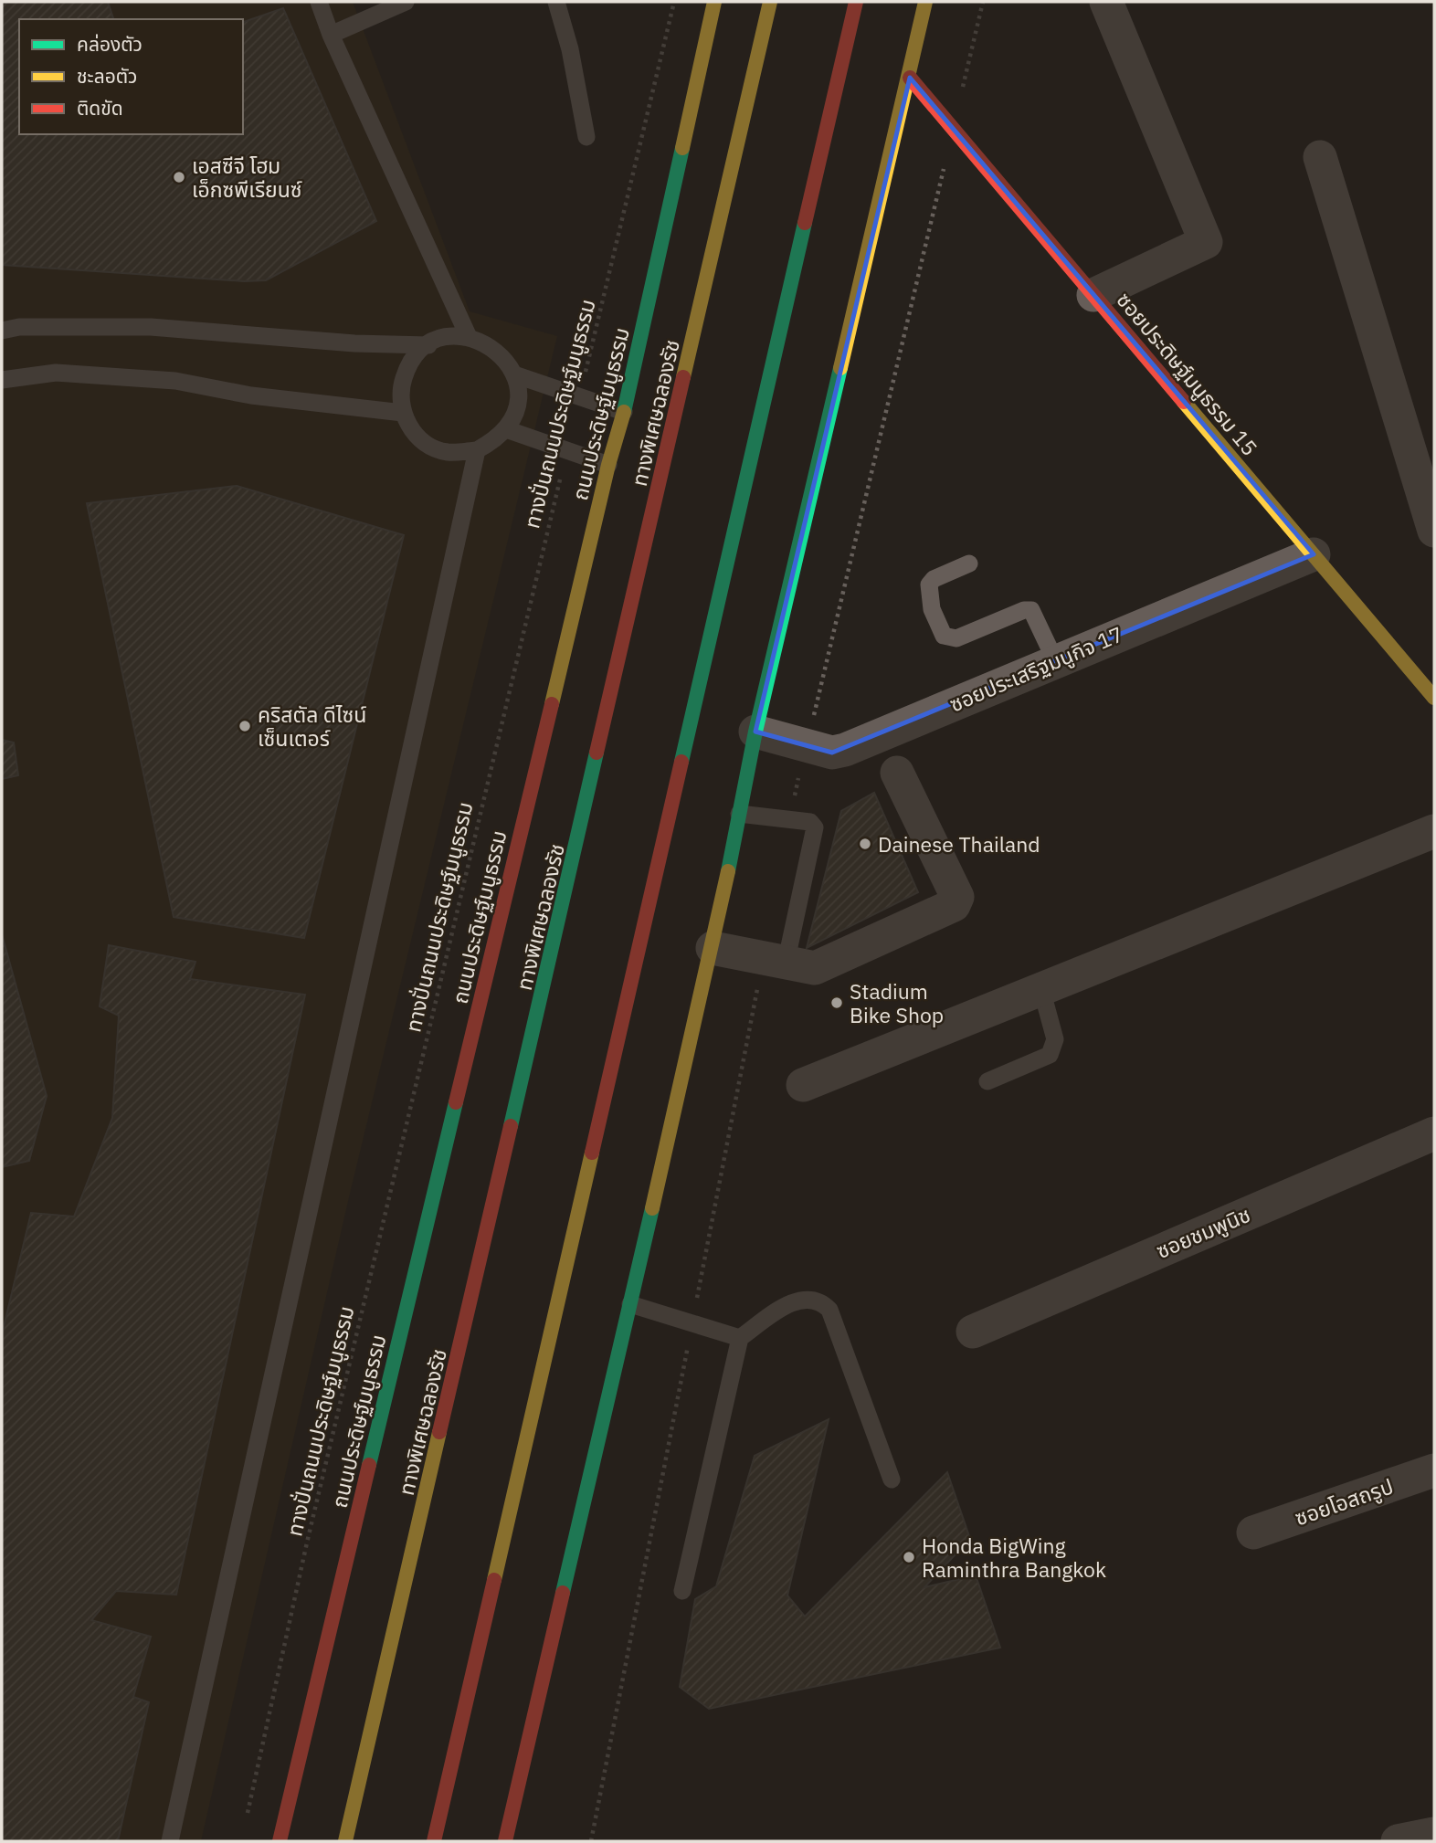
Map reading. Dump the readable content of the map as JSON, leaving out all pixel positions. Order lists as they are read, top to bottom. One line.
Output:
{"streets":{"main road":["ซอยประดิษฐ์มนูธรรม 15","ทางพิเศษฉลองรัช","ถนนประดิษฐ์มนูธรรม"],"street":["ซอยประเสริฐมนูกิจ 17","ซอยชมพูนิช","ซอยโอสถรูป"],"path":["ทางปั่นถนนประดิษฐ์มนูธรรม"]},"crossings":[["ซอยประดิษฐ์มนูธรรม 15","ซอยประเสริฐมนูกิจ 17"]],"places":["เอสซีจี โฮม เอ็กซพีเรียนซ์","คริสตัล ดีไซน์ เซ็นเตอร์","Dainese Thailand","Stadium Bike Shop","Honda BigWing Raminthra Bangkok"],"legend":["คล่องตัว","ชะลอตัว","ติดขัด"]}
